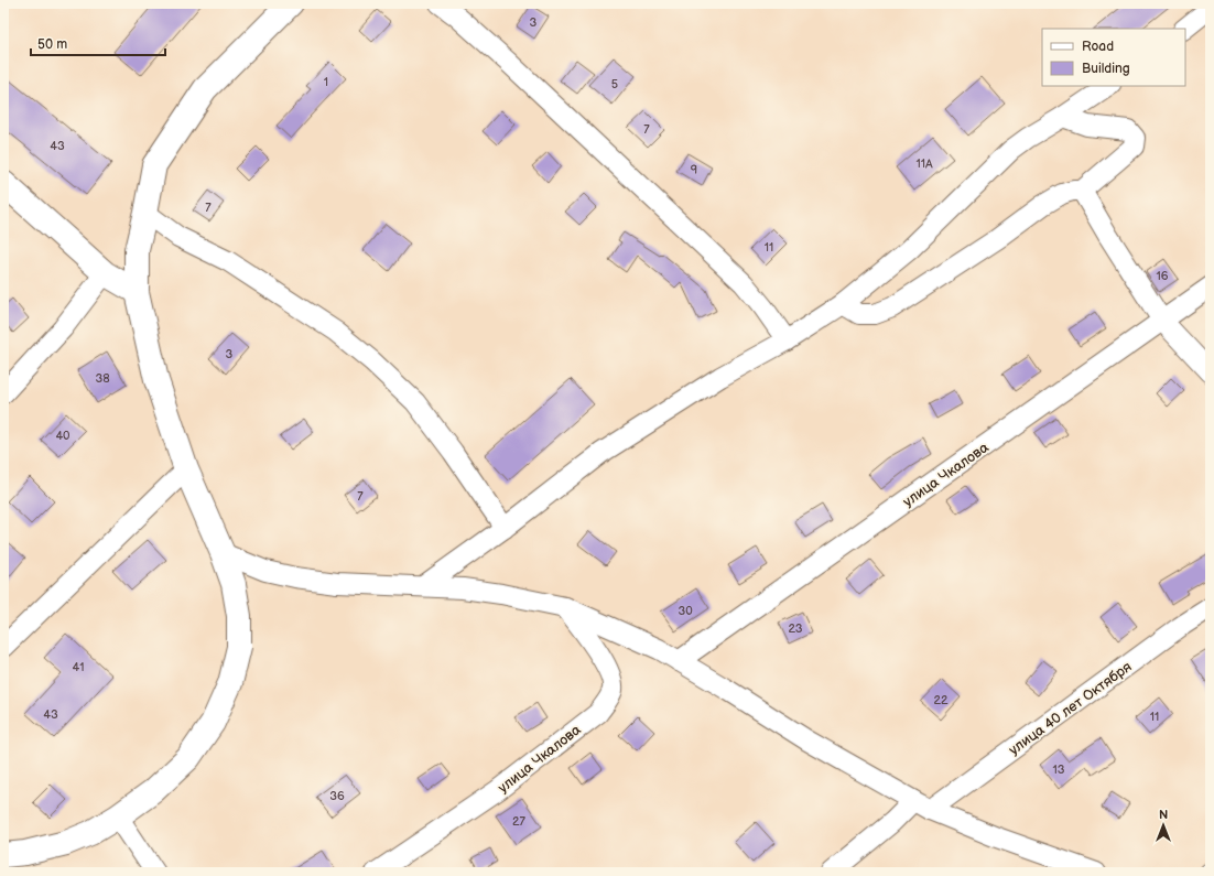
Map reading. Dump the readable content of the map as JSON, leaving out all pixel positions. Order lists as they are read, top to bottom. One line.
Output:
{"streets":{"street":["улица Чкалова","улица 40 лет Октября"]},"house_numbers":["3","1","5","7","43","11А","9","7","11","16","3","38","40","7","30","23","41","22","43","11","13","36","27"],"legend":["Road","Building"],"scale_bar":"50 m","north":"top"}
